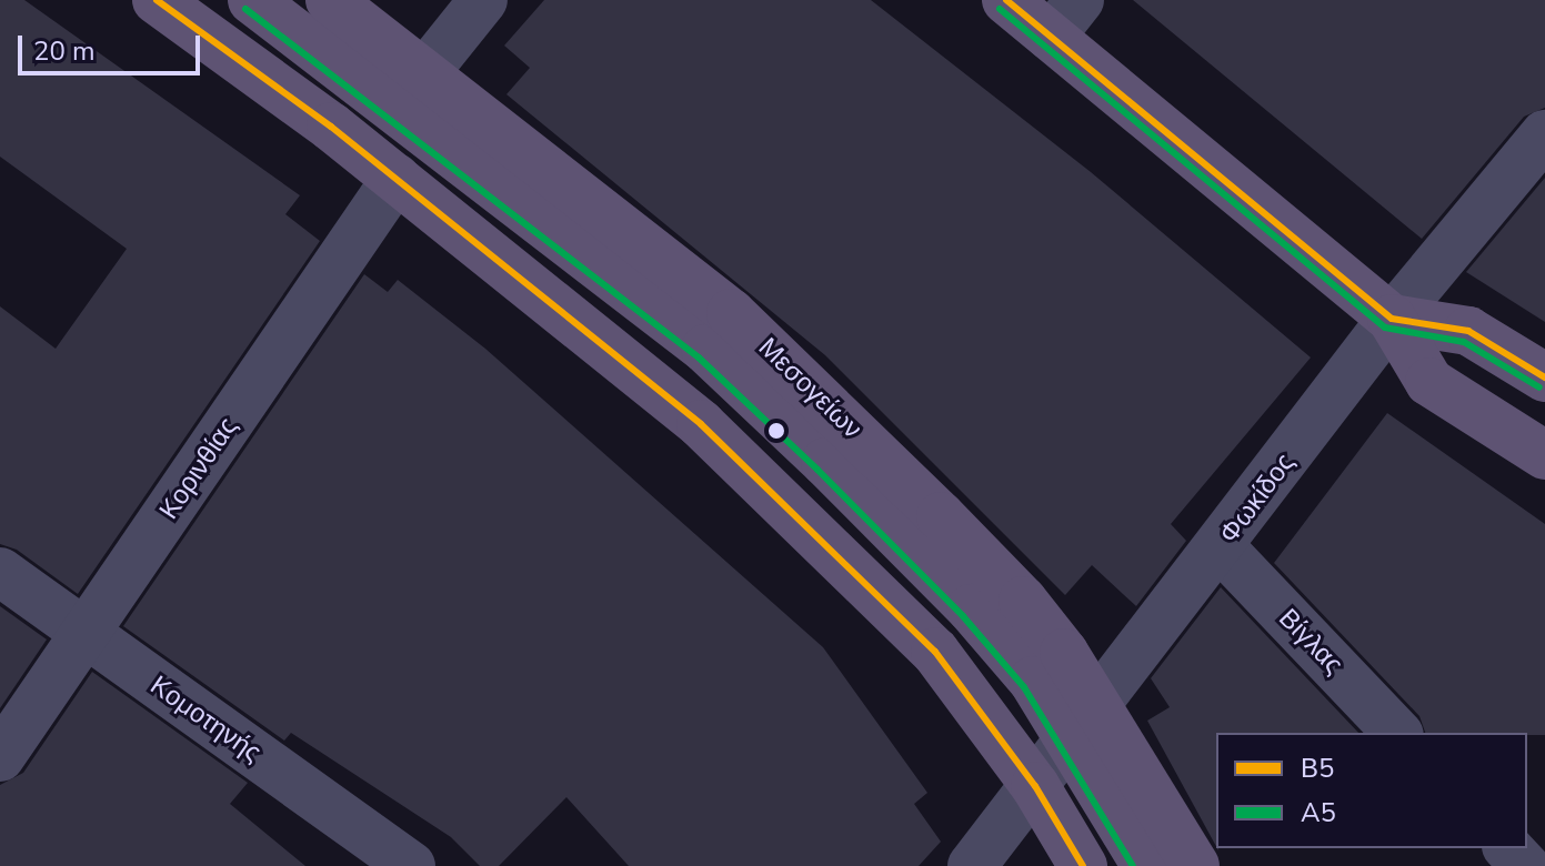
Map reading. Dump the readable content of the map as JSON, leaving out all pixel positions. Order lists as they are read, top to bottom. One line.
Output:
{"streets":{"main road":["Μεσογείων"],"street":["Κορινθίας","Φωκίδος","Βίγλας","Κομοτηνής"]},"crossings":[["Μεσογείων","Φωκίδος"],["Κορινθίας","Κομοτηνής"],["Φωκίδος","Βίγλας"]],"lines":["transit line Β5","transit line A5"],"legend":["Β5","A5"],"scale_bar":"20 m"}
